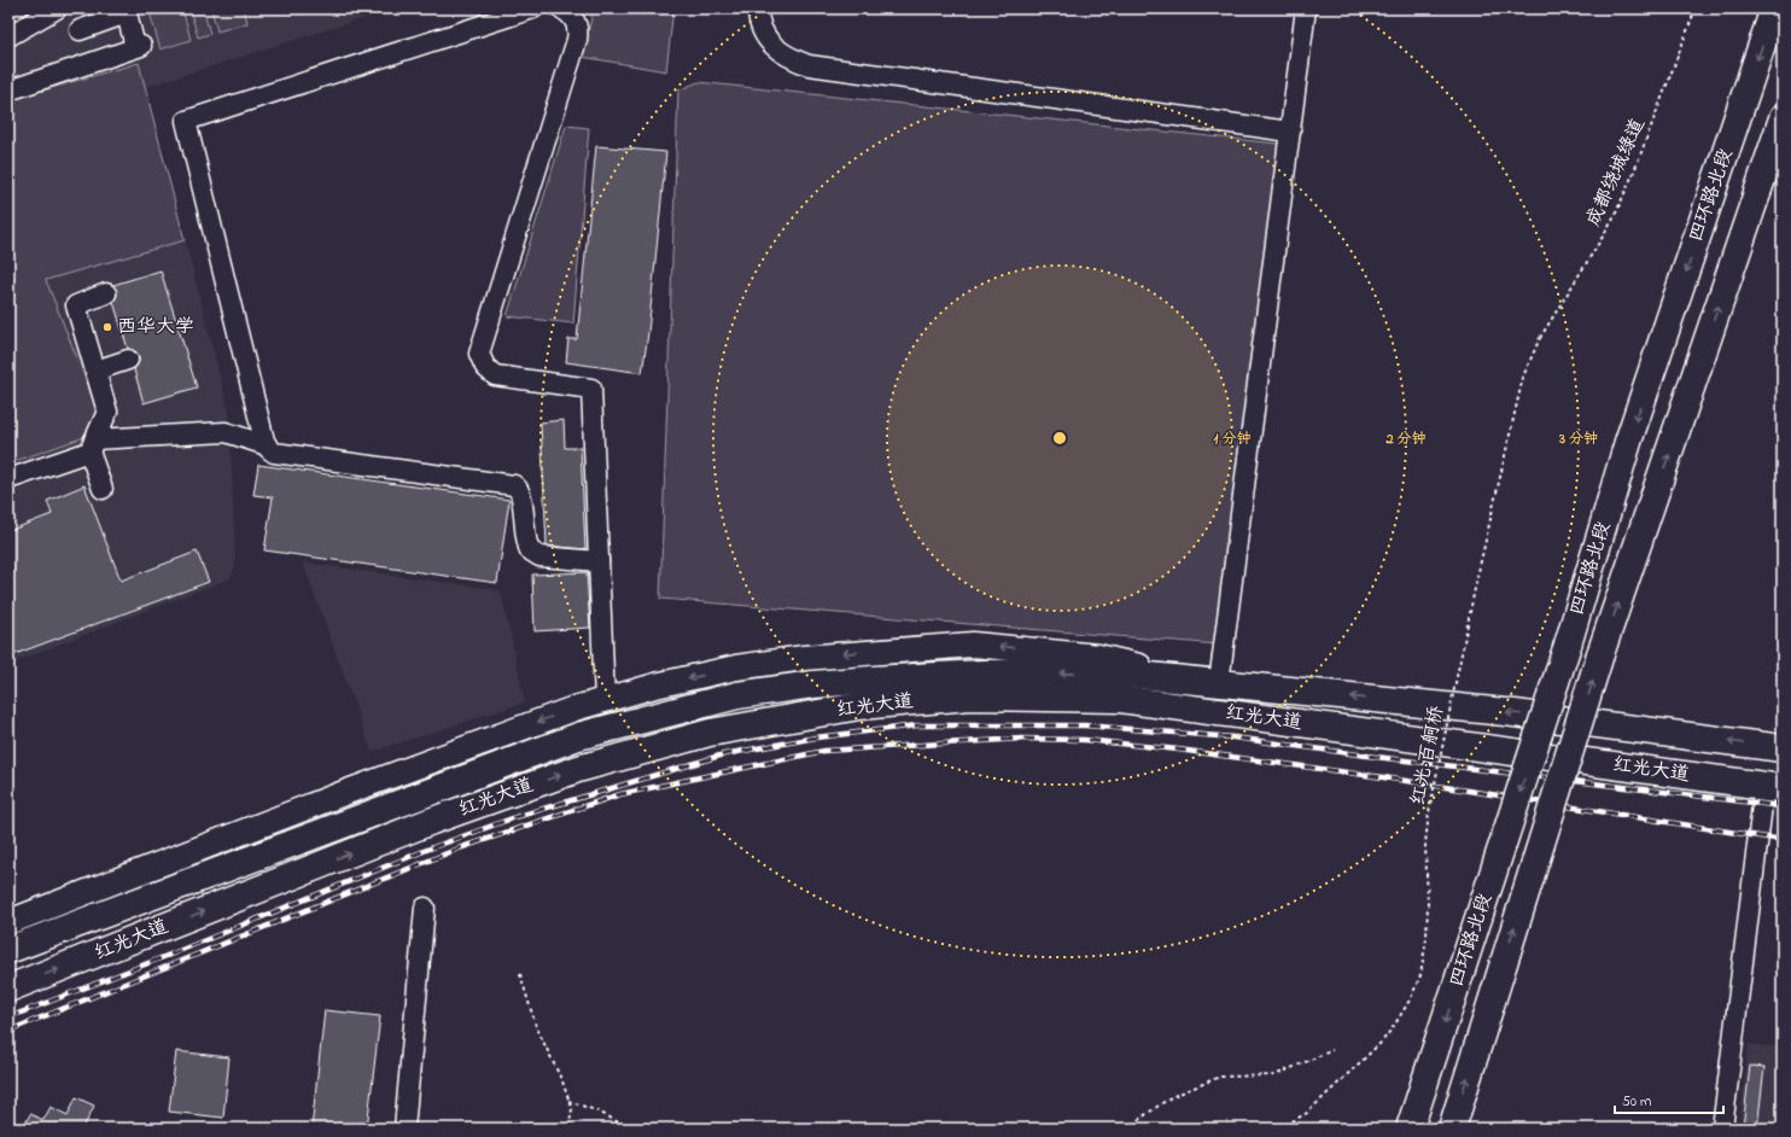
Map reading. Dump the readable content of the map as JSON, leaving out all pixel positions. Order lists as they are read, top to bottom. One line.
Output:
{"streets":{"highway":["四环路北段","红光大道"],"path":["成都绕城绿道","红光·百舸桥"]},"crossings":[["成都绕城绿道","红光·百舸桥"]],"places":["西华大学"],"scale_bar":"50 m","rings":["1 分钟","2 分钟","3 分钟"]}
